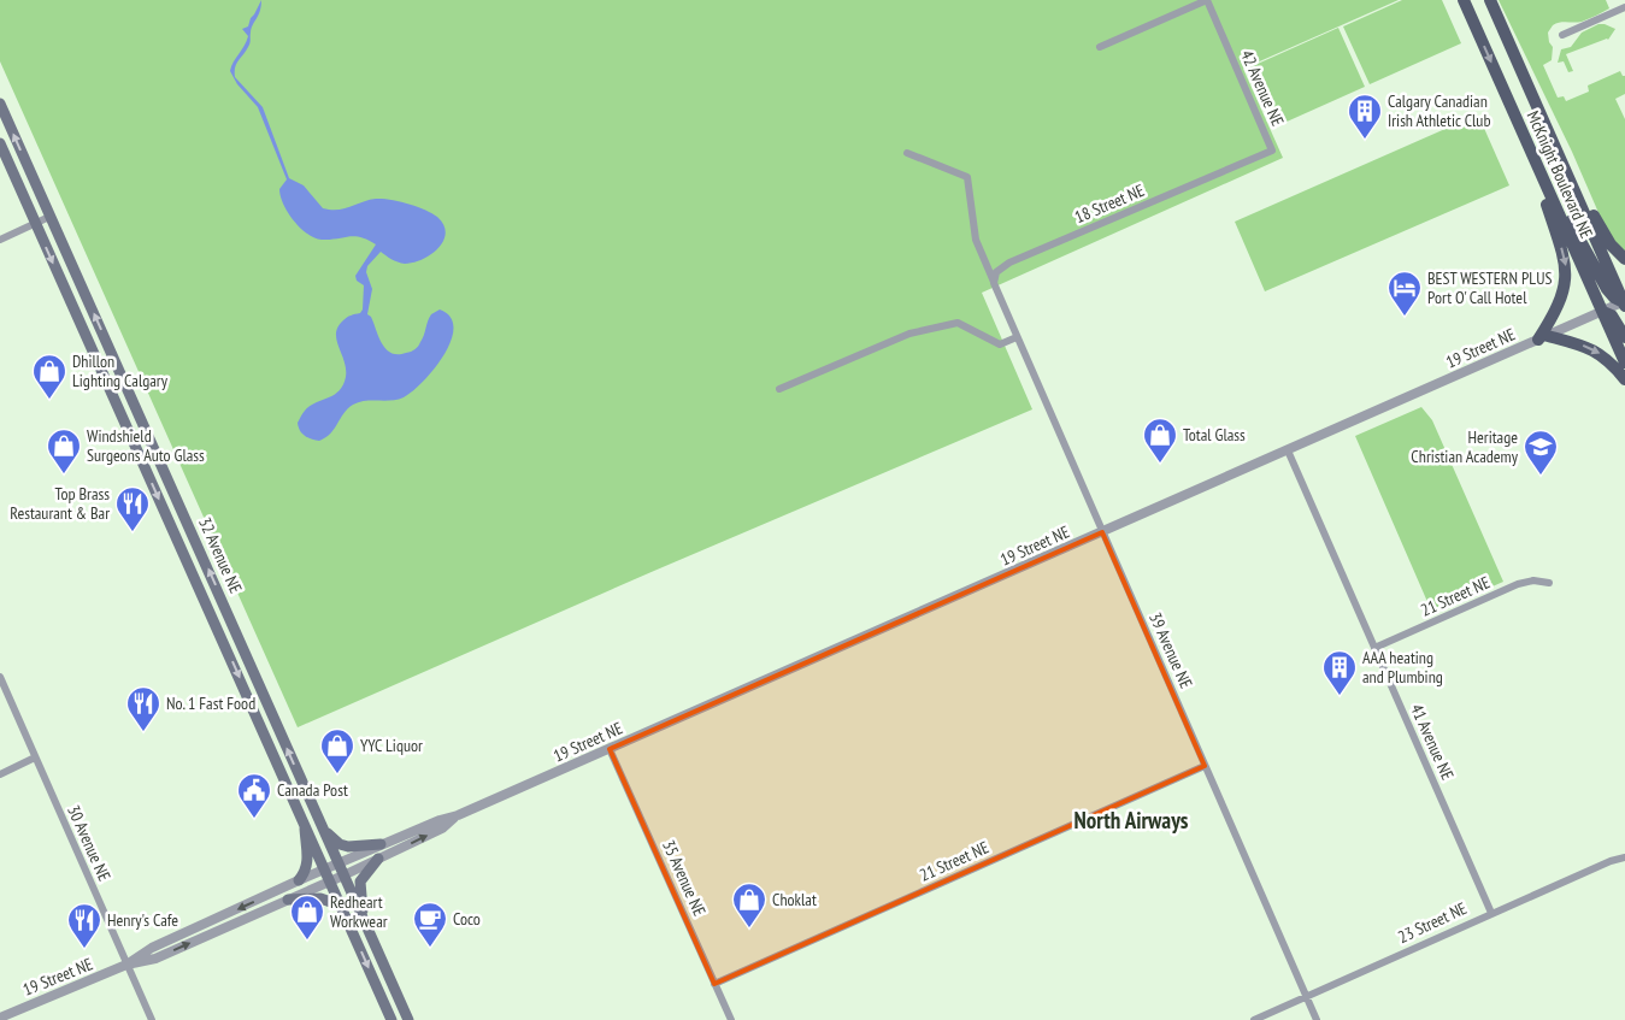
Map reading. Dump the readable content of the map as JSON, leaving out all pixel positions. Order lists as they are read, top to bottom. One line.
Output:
{"streets":{"main road":["McKnight Boulevard NE","32 Avenue NE"],"street":["42 Avenue NE","18 Street NE","19 Street NE","21 Street NE","39 Avenue NE","41 Avenue NE","30 Avenue NE","35 Avenue NE","23 Street NE"]},"crossings":[["42 Avenue NE","18 Street NE"],["McKnight Boulevard NE","19 Street NE"],["18 Street NE","39 Avenue NE"],["19 Street NE","32 Avenue NE"],["19 Street NE","39 Avenue NE"],["19 Street NE","41 Avenue NE"],["19 Street NE","30 Avenue NE"],["19 Street NE","35 Avenue NE"],["21 Street NE","39 Avenue NE"],["21 Street NE","41 Avenue NE"],["21 Street NE","35 Avenue NE"],["39 Avenue NE","23 Street NE"],["41 Avenue NE","23 Street NE"]],"districts":["North Airways"],"places":{"building":["Calgary Canadian Irish Athletic Club","AAA heating and Plumbing"],"hotel":["BEST WESTERN PLUS Port O' Call Hotel"],"shop":["Dhillon Lighting Calgary","Total Glass","Windshield Surgeons Auto Glass","YYC Liquor","Choklat","Redheart Workwear"],"school or university":["Heritage Christian Academy"],"restaurant":["Top Brass Restaurant & Bar","No. 1 Fast Food","Henry's Cafe"],"public building":["Canada Post"],"cafe":["Coco"]}}
